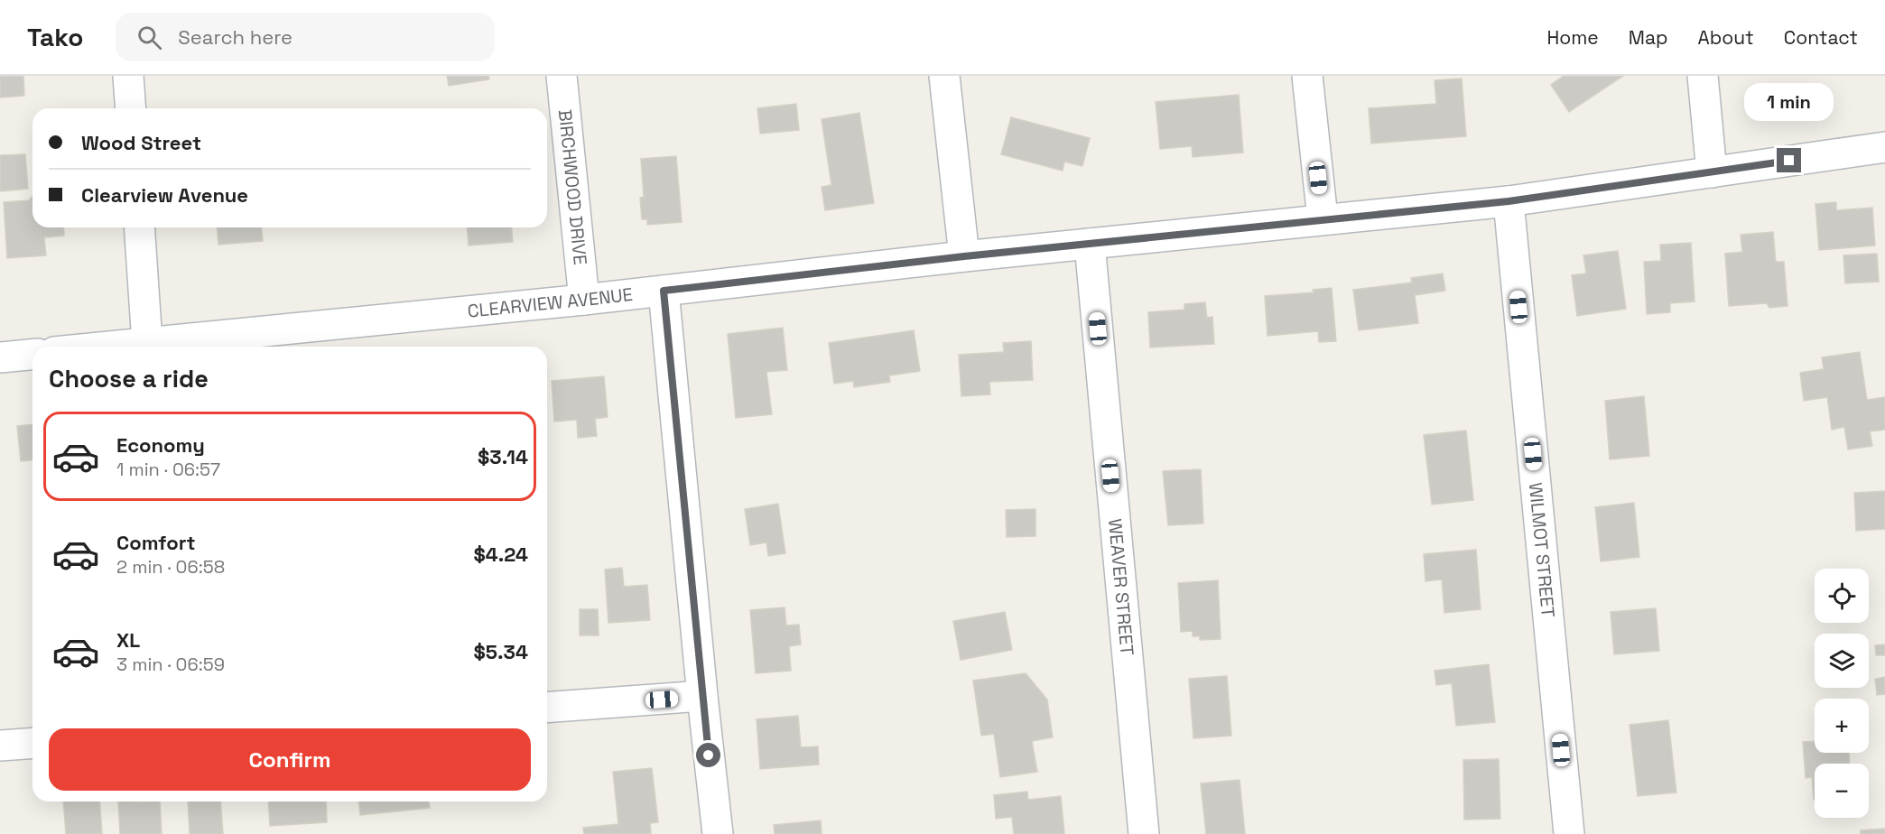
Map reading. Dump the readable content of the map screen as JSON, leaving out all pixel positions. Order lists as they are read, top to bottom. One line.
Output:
{"streets":{"street":["BIRCHWOOD DRIVE","CLEARVIEW AVENUE","WILMOT STREET","WEAVER STREET"]},"crossings":[["BIRCHWOOD DRIVE","CLEARVIEW AVENUE"],["CLEARVIEW AVENUE","WILMOT STREET"],["CLEARVIEW AVENUE","WEAVER STREET"]],"page":{"header":"Tako","search":"Search here","nav":["Home","Map","About","Contact"],"bubble":"1 min","banner":["Wood Street","Clearview Avenue"],"heading":"Choose a ride","list":[{"name":"Economy","note":"1 min · 06:57","value":"$3.14"},{"name":"Comfort","note":"2 min · 06:58","value":"$4.24"},{"name":"XL","note":"3 min · 06:59","value":"$5.34"}],"map_buttons":["+","−"],"buttons":"Confirm"}}
